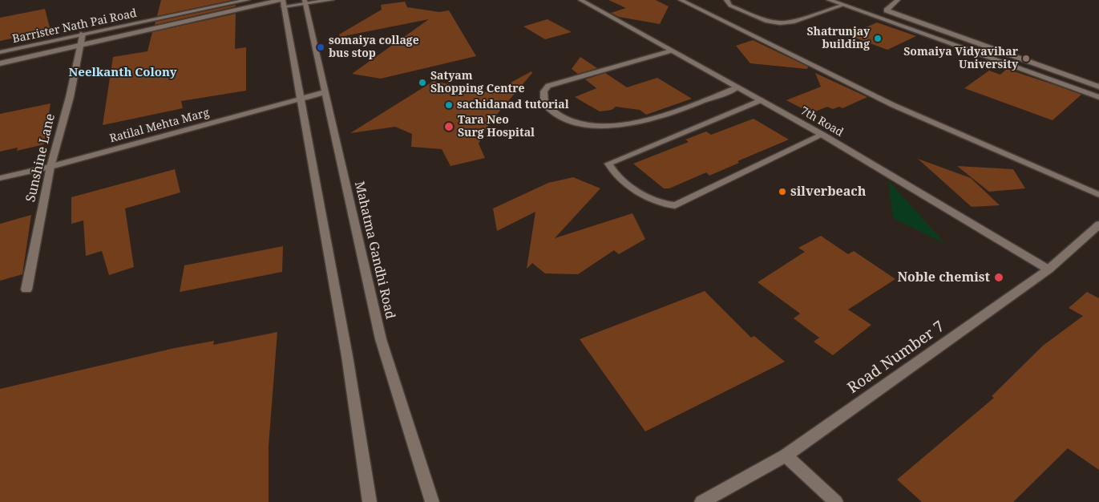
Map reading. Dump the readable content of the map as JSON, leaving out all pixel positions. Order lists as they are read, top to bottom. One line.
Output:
{"streets":{"street":["Barrister Nath Pai Road","7th Road","Ratilal Mehta Marg","Sunshine Lane","Mahatma Gandhi Road","Road Number 7"]},"crossings":[["Barrister Nath Pai Road","Sunshine Lane"],["7th Road","Road Number 7"],["Ratilal Mehta Marg","Sunshine Lane"],["Ratilal Mehta Marg","Mahatma Gandhi Road"]],"districts":["Neelkanth Colony"],"places":["Shatrunjay building","somaiya collage bus stop","Somaiya Vidyavihar University","Satyam Shopping Centre","sachidanad tutorial","Tara Neo Surg Hospital","silverbeach","Noble chemist"]}
